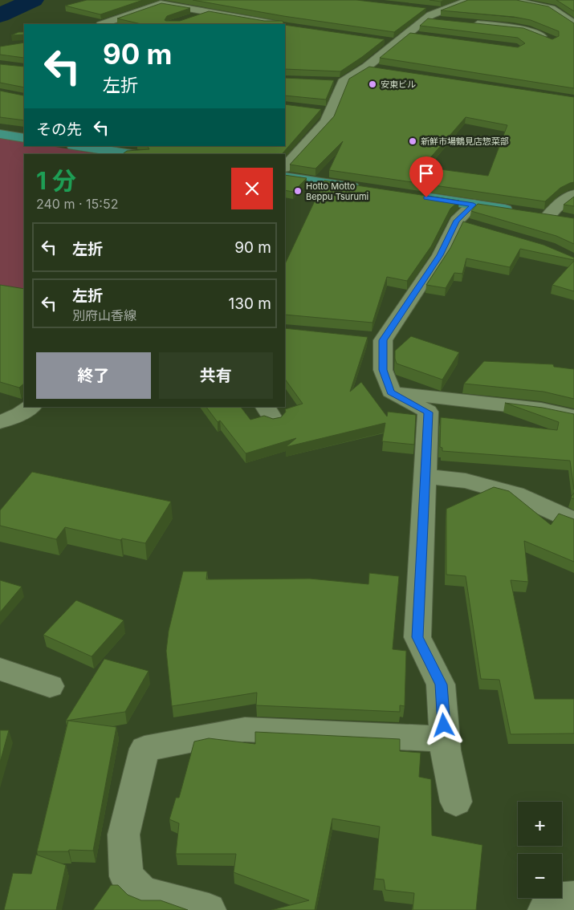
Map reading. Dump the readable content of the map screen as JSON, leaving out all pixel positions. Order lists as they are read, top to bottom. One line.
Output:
{"places":["安東ビル","新鮮市場鶴見店惣菜部","Hotto Motto Beppu Tsurumi"],"page":{"turn":["90 m","左折"],"then":"その先","heading":["1 分","240 m · 15:52"],"list":[{"name":"左折","value":"90 m"},{"name":"左折","note":"別府山香線","value":"130 m"}],"buttons":["終了","共有"],"map_buttons":["+","−"]}}
